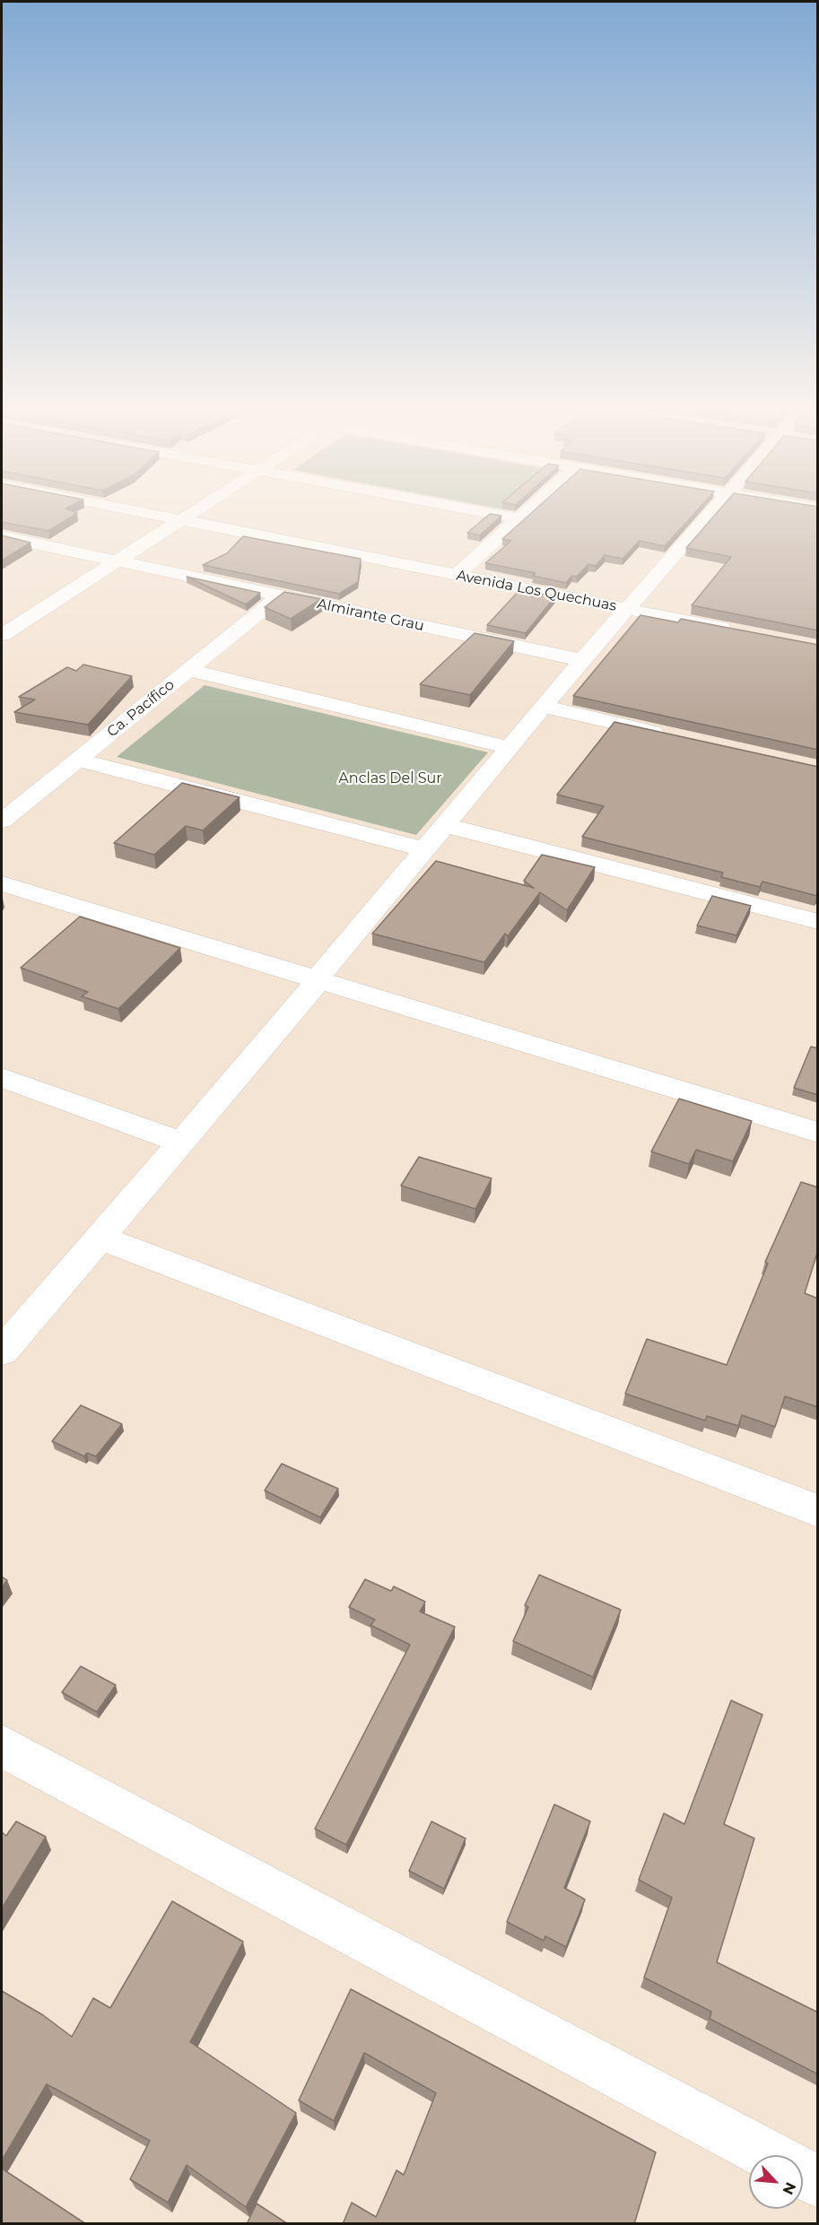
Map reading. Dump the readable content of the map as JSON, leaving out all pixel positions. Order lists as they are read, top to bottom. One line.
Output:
{"streets":{"street":["Avenida Los Quechuas","Almirante Grau","Ca. Pacífico"]},"crossings":[["Almirante Grau","Ca. Pacífico"]],"parks":["Anclas Del Sur"],"north":"bottom right"}
